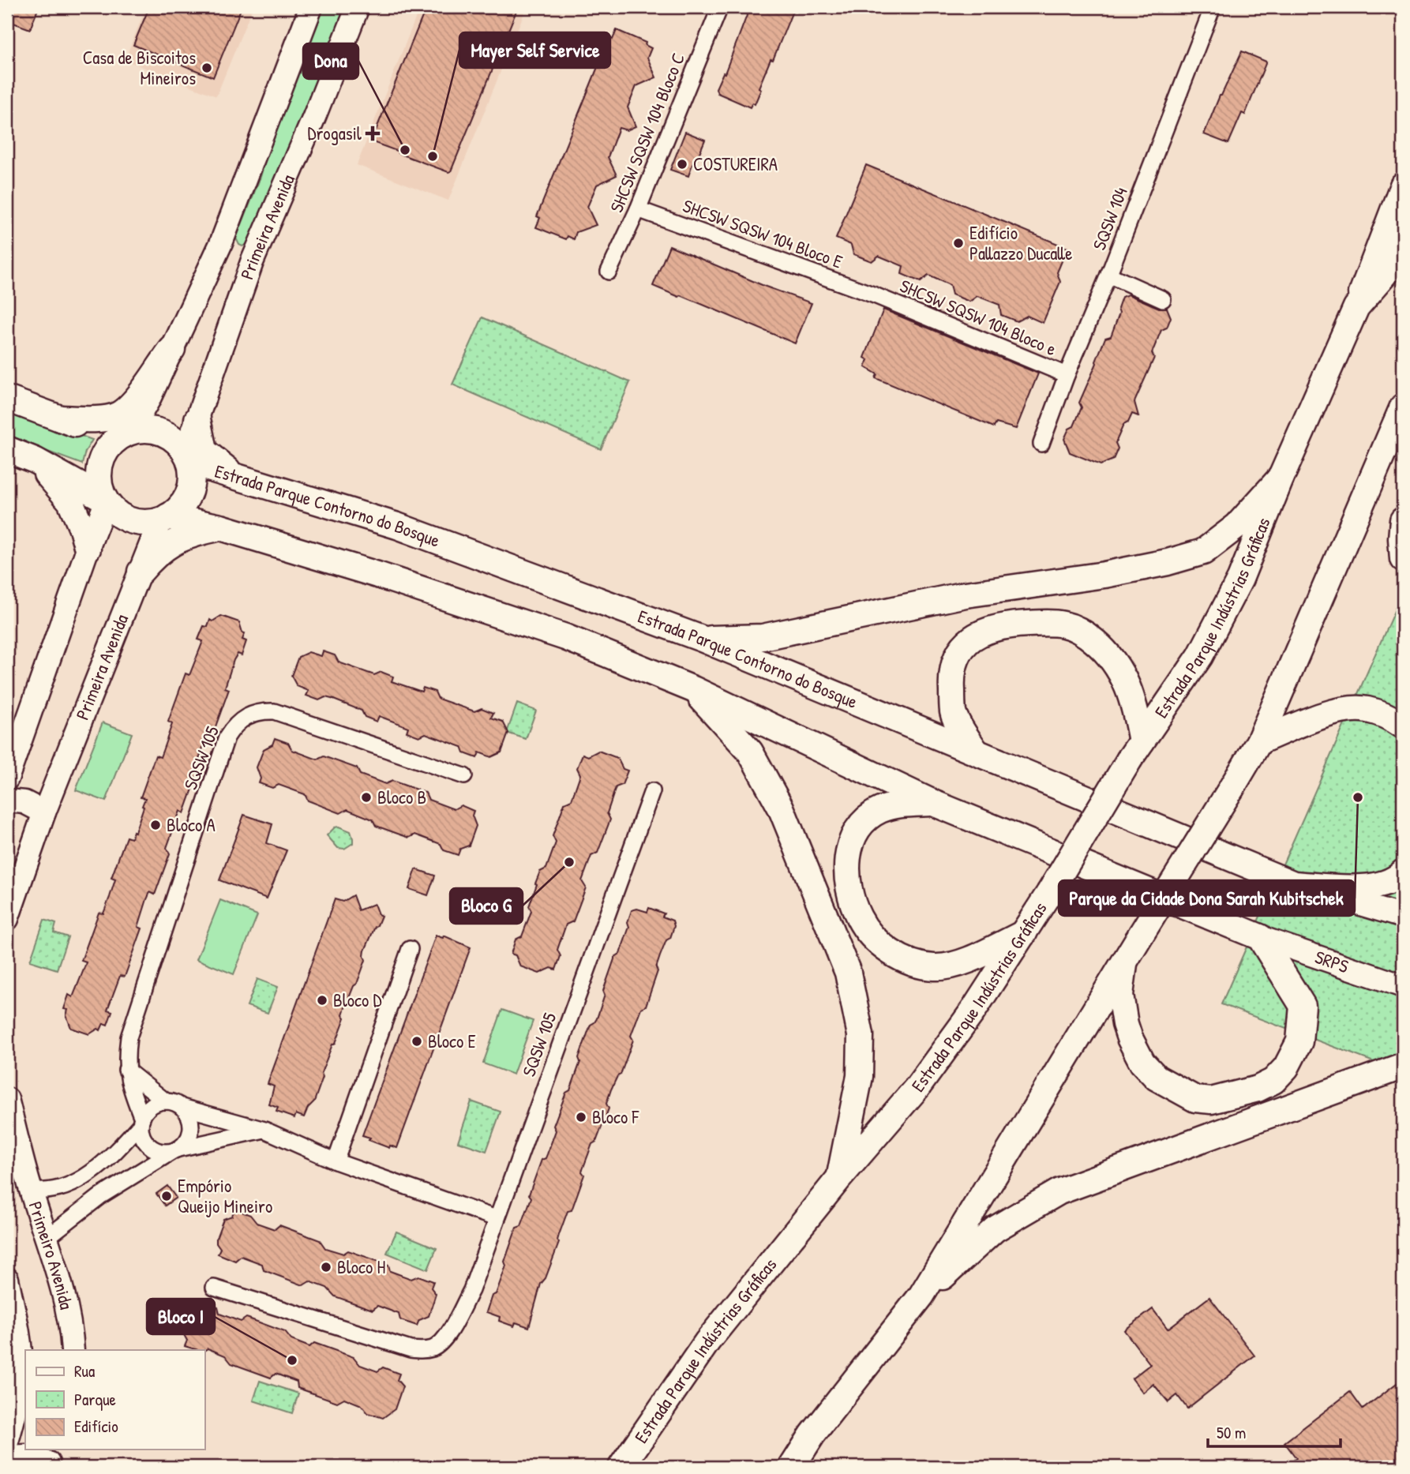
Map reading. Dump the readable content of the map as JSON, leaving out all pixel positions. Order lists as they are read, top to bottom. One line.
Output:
{"streets":{"main road":["Primeira Avenida","Estrada Parque Contorno do Bosque","Estrada Parque Indústrias Gráficas","SRPS","Primeiro Avenida"],"street":["SHCSW SQSW 104 Bloco C","SQSW 104","SHCSW SQSW 104 Bloco E","SHCSW SQSW 104 Bloco e","SQSW 105"]},"crossings":[["SHCSW SQSW 104 Bloco C","SHCSW SQSW 104 Bloco E"],["SQSW 104","SHCSW SQSW 104 Bloco e"],["Primeira Avenida","Estrada Parque Contorno do Bosque"],["SHCSW SQSW 104 Bloco E","SHCSW SQSW 104 Bloco e"]],"places":{"other":["Casa de Biscoitos Mineiros","Dona","Mayer Self Service","COSTUREIRA","Edifício Pallazzo Ducalle","Bloco B","Parque da Cidade Dona Sarah Kubitschek","Bloco A","Bloco G","Bloco D","Bloco E","Bloco F","Empório Queijo Mineiro","Bloco H","Bloco I"],"health":["Drogasil"]},"legend":["Rua","Parque","Edifício"],"scale_bar":"50 m"}
